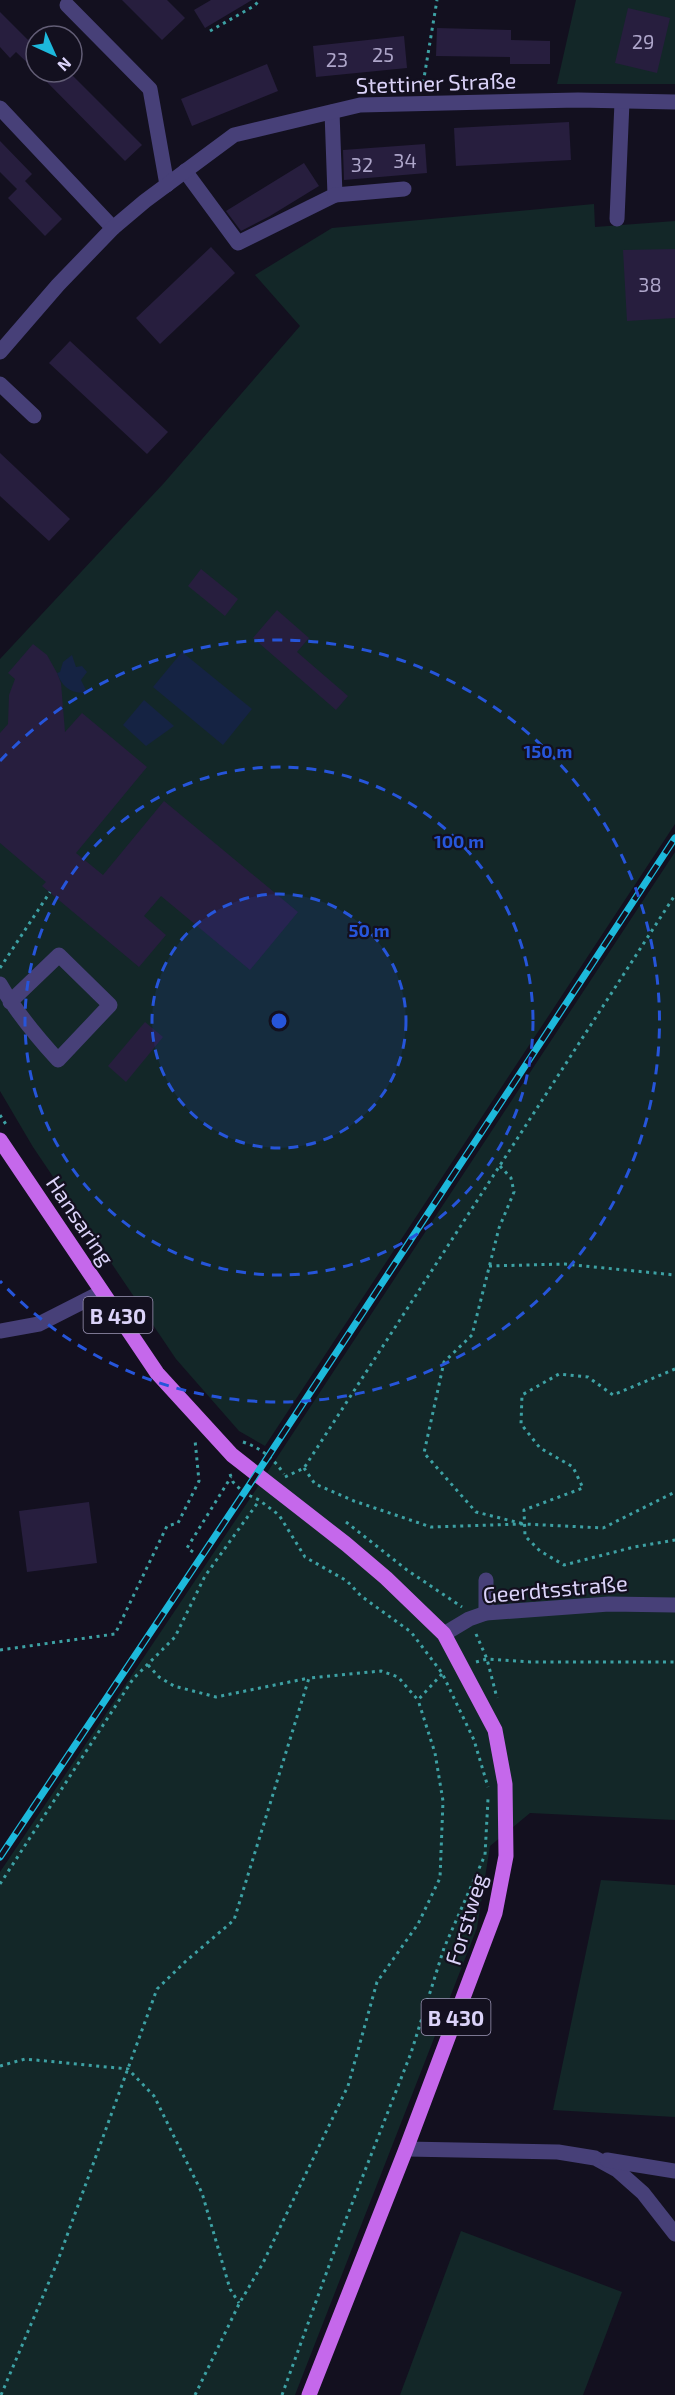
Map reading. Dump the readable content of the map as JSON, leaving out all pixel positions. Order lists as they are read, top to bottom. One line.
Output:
{"streets":{"main road":["Hansaring","B 430","Forstweg"],"street":["Stettiner Straße","Geerdtsstraße"]},"crossings":[["Hansaring","Forstweg"],["Geerdtsstraße","Forstweg"]],"house_numbers":["29","25","23","34","32","38"],"north":"bottom right","rings":["150 m","100 m","50 m"]}
